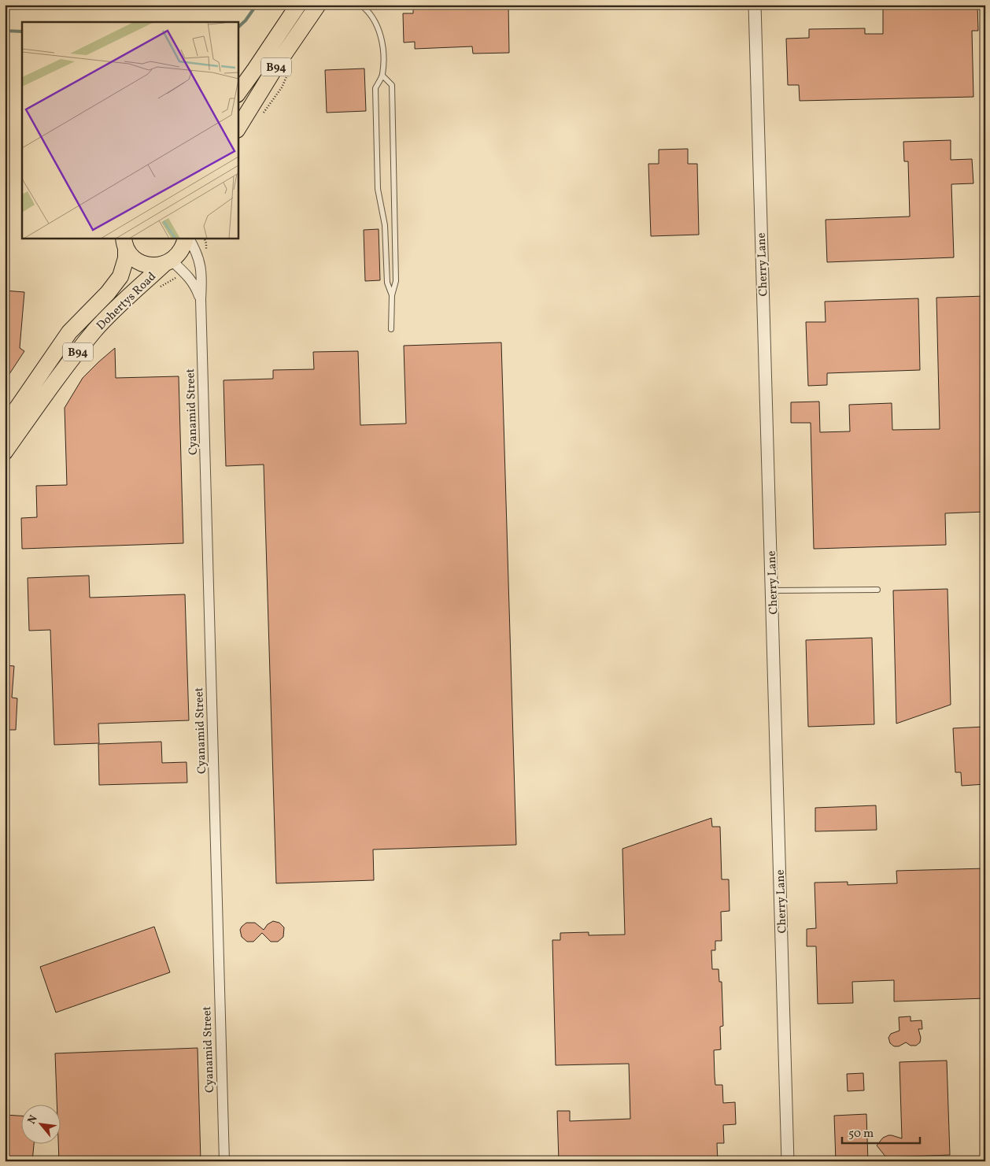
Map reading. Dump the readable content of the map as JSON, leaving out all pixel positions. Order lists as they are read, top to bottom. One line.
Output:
{"streets":{"main road":["B94","Dohertys Road"],"street":["Cherry Lane","Cyanamid Street"]},"crossings":[["B94","Dohertys Road"],["B94","Cyanamid Street"],["Dohertys Road","Cyanamid Street"]],"scale_bar":"50 m","north":"top left"}
